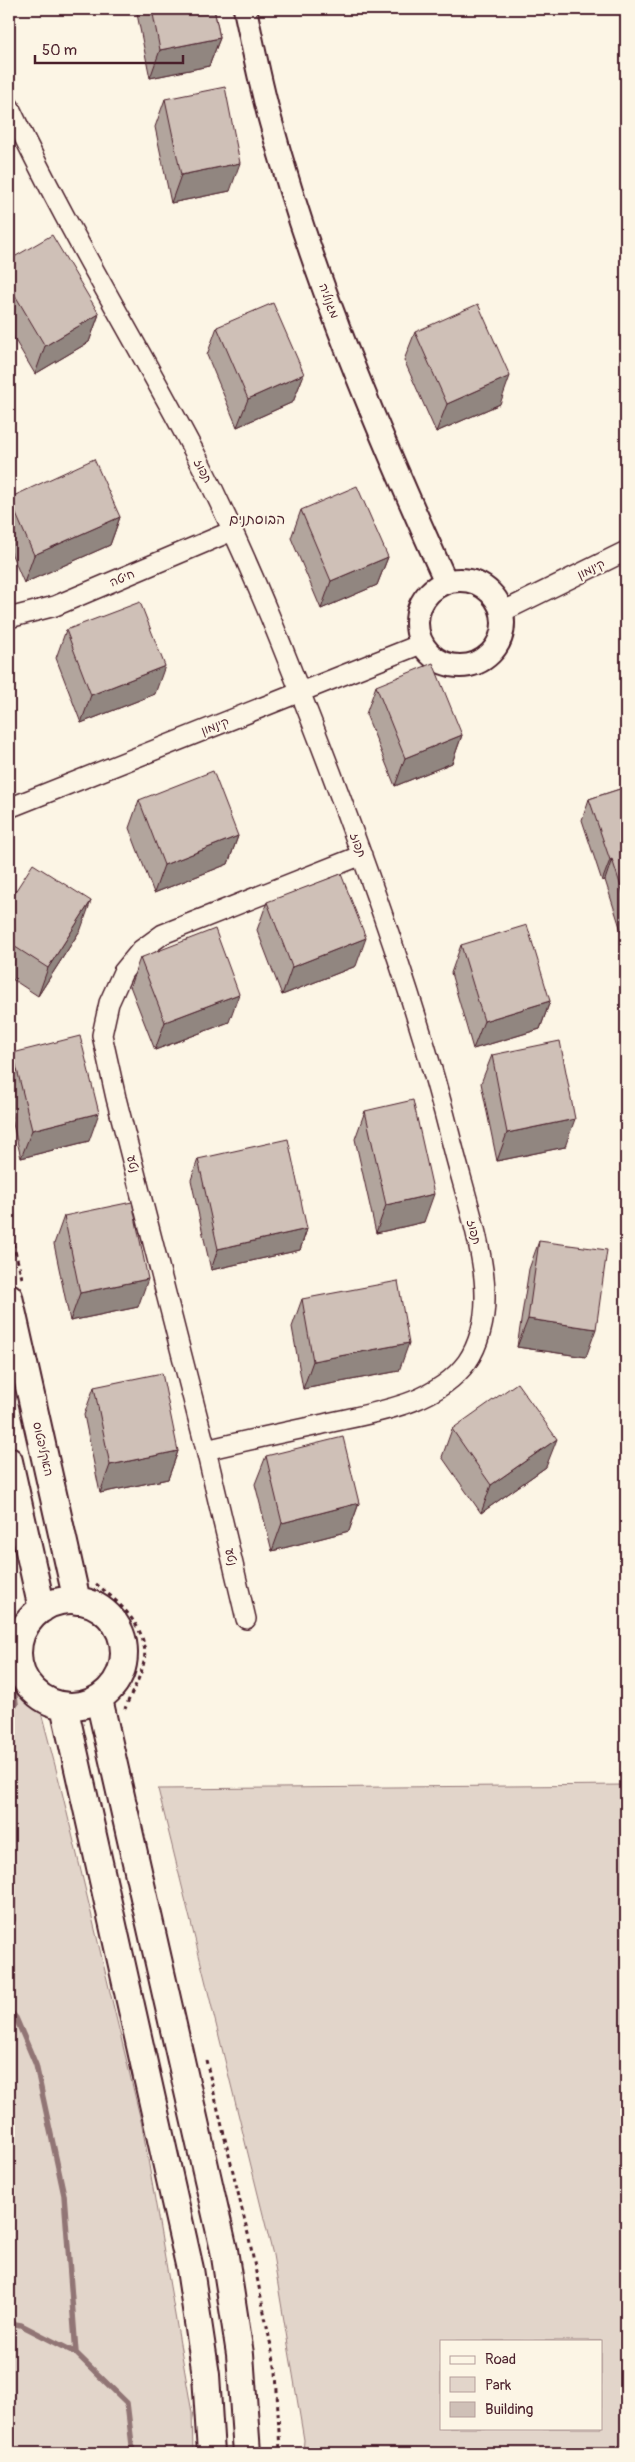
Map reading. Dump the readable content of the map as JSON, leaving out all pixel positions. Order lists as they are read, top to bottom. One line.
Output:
{"streets":{"main road":["האקליפטוס"],"street":["מגנוליה","תפוז","קינמון","חיטה","נטע"]},"crossings":[["מגנוליה","קינמון"],["תפוז","קינמון"],["תפוז","חיטה"],["תפוז","נטע"]],"districts":["הבוסתנים"],"legend":["Road","Park","Building"],"scale_bar":"50 m"}
